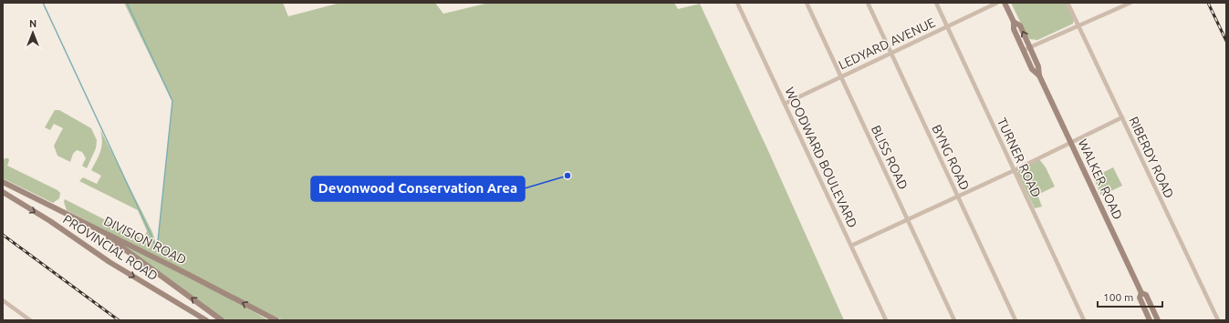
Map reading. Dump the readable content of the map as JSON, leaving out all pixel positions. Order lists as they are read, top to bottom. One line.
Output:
{"streets":{"main road":["WALKER ROAD","DIVISION ROAD","PROVINCIAL ROAD"],"street":["LEDYARD AVENUE","WOODWARD BOULEVARD","BLISS ROAD","BYNG ROAD","TURNER ROAD","RIBERDY ROAD"]},"crossings":[["LEDYARD AVENUE","WOODWARD BOULEVARD"],["LEDYARD AVENUE","BLISS ROAD"],["LEDYARD AVENUE","BYNG ROAD"],["LEDYARD AVENUE","TURNER ROAD"],["DIVISION ROAD","PROVINCIAL ROAD"]],"one_way":["DIVISION ROAD"],"places":["Devonwood Conservation Area"],"scale_bar":"100 m","north":"top"}
